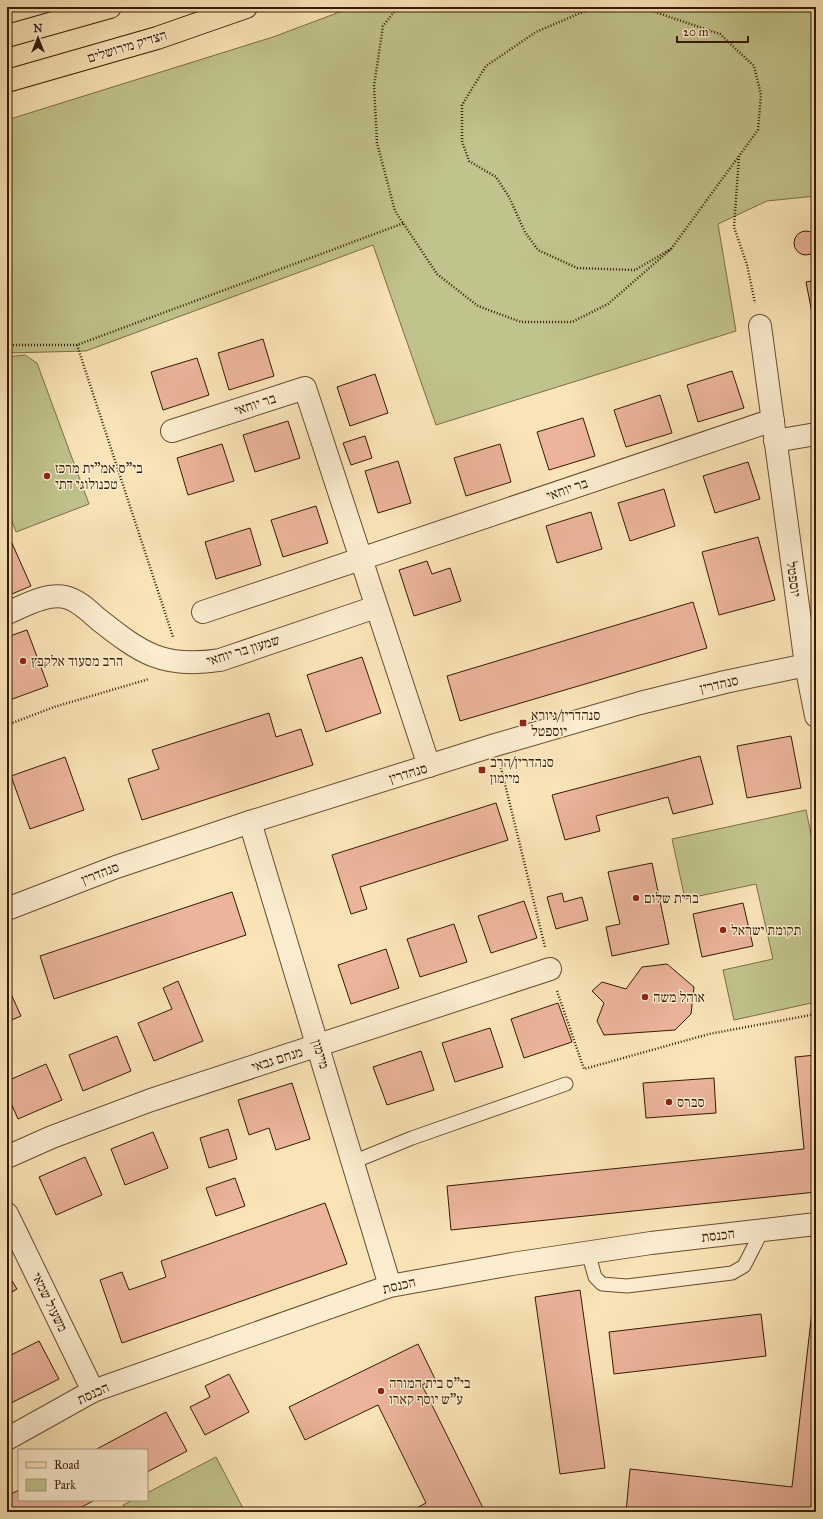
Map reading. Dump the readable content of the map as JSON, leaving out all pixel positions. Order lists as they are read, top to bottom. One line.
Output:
{"streets":{"main road":["הצדיק מירושלים"],"street":["בר יוחאי","יוספטל","שמעון בר יוחאי","סנהדרין","מיימון","מנחם גבאי","הכנסת","משעול שמאי"]},"crossings":[["בר יוחאי","יוספטל"],["בר יוחאי","שמעון בר יוחאי"],["בר יוחאי","סנהדרין"],["יוספטל","סנהדרין"],["סנהדרין","מיימון"],["מיימון","מנחם גבאי"],["מיימון","הכנסת"],["הכנסת","משעול שמאי"]],"places":{"other":["בי\"ס אמ\"ית מרכז טכנולוגי דתי","הרב מסעוד אלקבץ","ברית שלום","תקומת ישראל","אוהל משה","סברס","בי\"ס בית המורה ע\"ש יוסף קארו"],"transit":["סנהדרין/גיורא יוספטל","סנהדרין/הרב מיימון"]},"legend":["Road","Park"],"scale_bar":"20 m","north":"top"}
